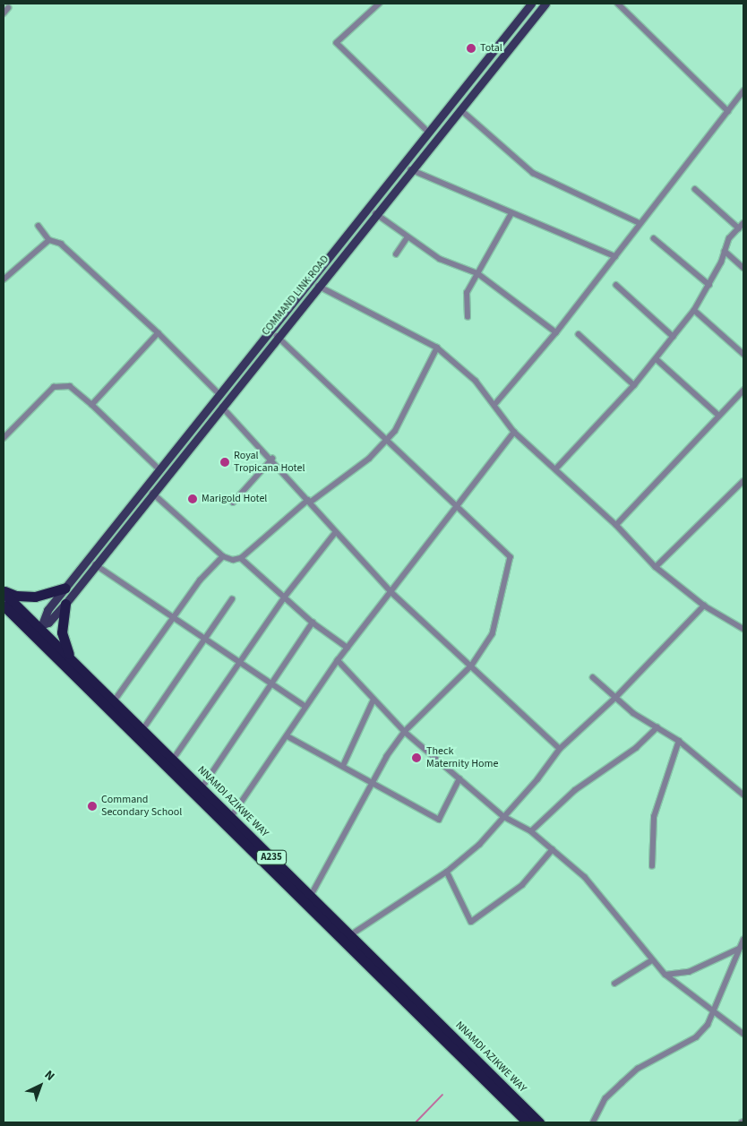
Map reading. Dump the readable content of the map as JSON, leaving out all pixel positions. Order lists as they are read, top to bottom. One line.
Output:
{"streets":{"highway":["NNAMDI AZIKWE WAY","A235"],"main road":["COMMAND LINK ROAD"]},"crossings":[["COMMAND LINK ROAD","NNAMDI AZIKWE WAY"]],"places":["Total","Royal Tropicana Hotel","Marigold Hotel","Theck Maternity Home","Command Secondary School"],"north":"top right"}
